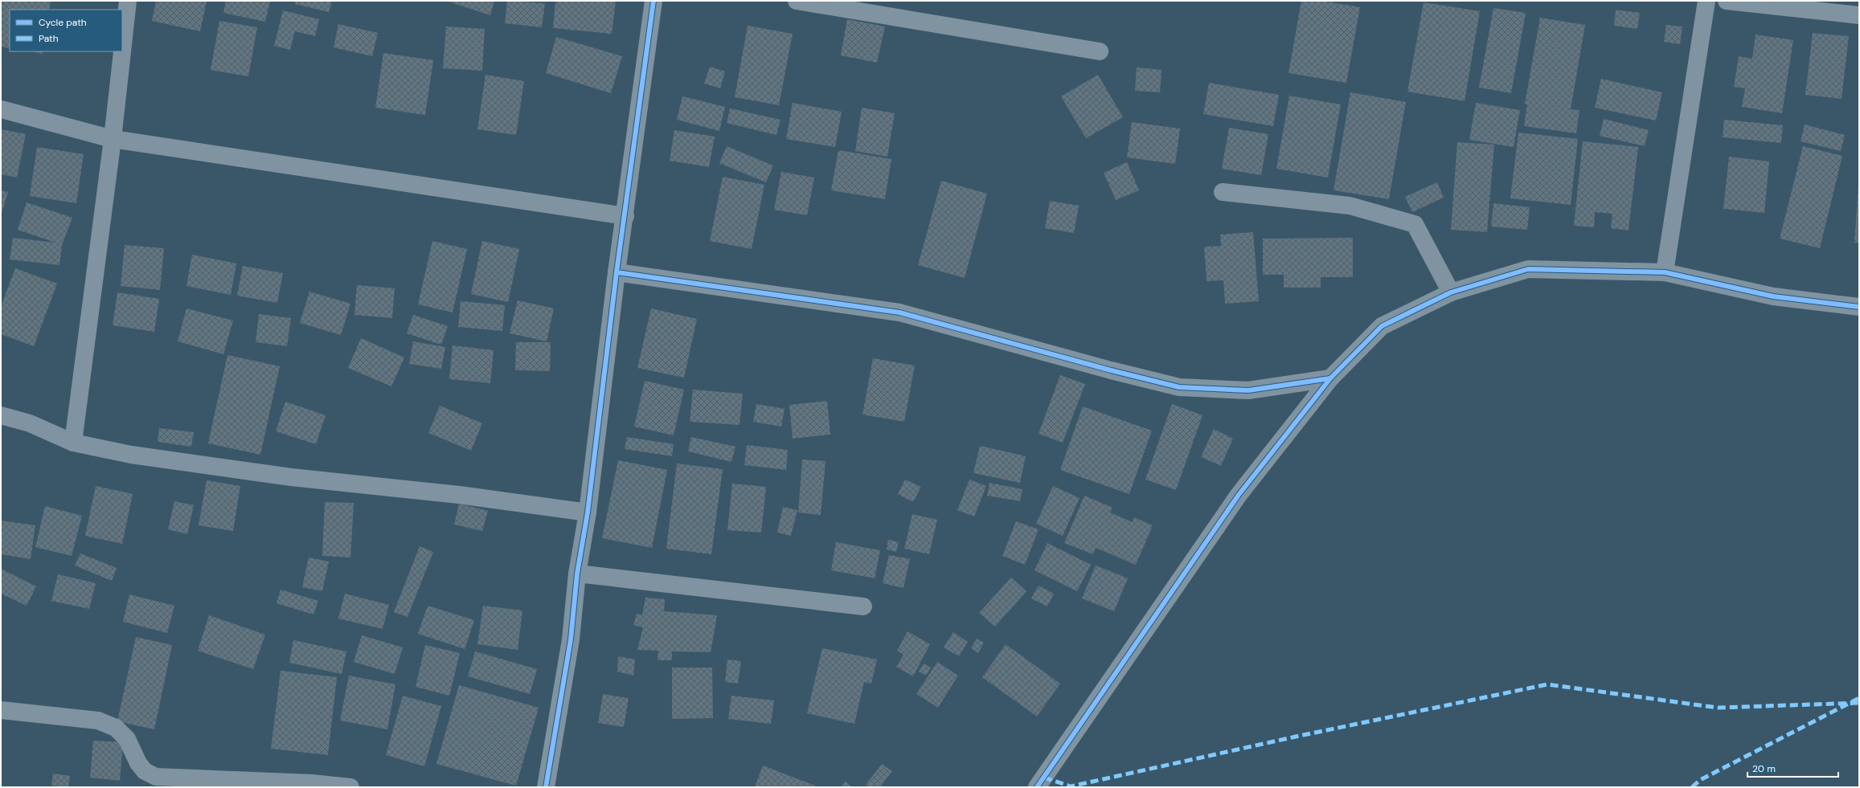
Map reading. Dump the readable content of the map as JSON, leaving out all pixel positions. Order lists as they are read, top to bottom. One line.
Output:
{"legend":["Cycle path","Path"],"scale_bar":"20 m"}
